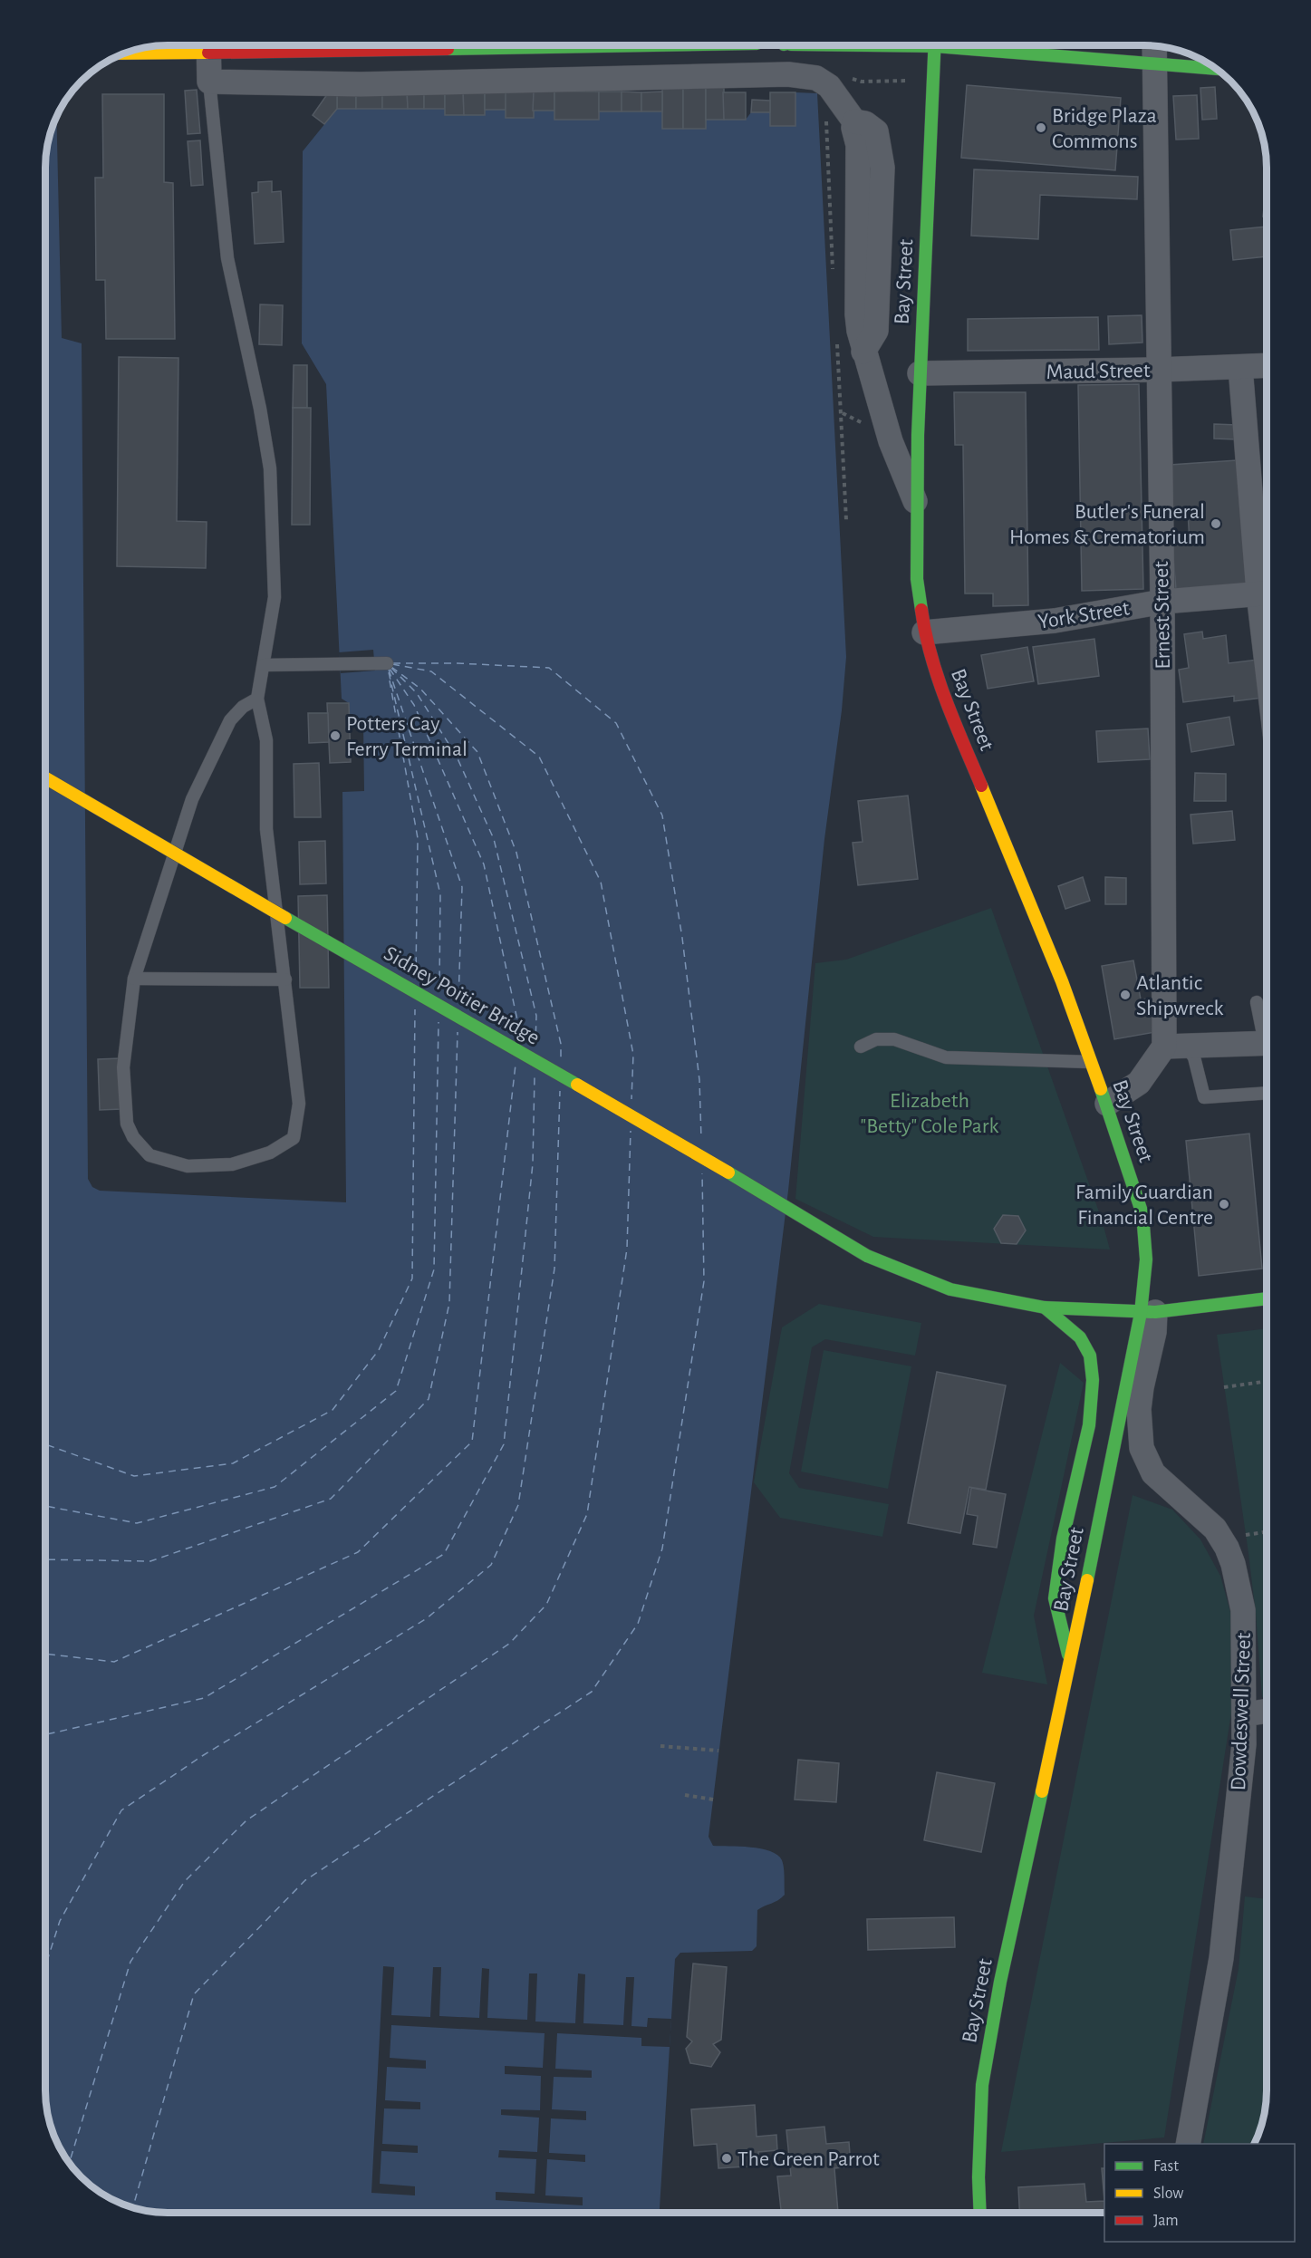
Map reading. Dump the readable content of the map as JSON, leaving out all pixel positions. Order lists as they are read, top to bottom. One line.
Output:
{"streets":{"main road":["Bay Street","Sidney Poitier Bridge"],"street":["Maud Street","York Street","Ernest Street","Dowdeswell Street"]},"crossings":[["Bay Street","Maud Street"],["Bay Street","York Street"],["Bay Street","Sidney Poitier Bridge"],["Bay Street","Dowdeswell Street"],["Maud Street","Ernest Street"],["York Street","Ernest Street"],["Sidney Poitier Bridge","Dowdeswell Street"]],"parks":["Elizabeth \"Betty\" Cole Park"],"places":["Bridge Plaza Commons","Butler's Funeral Homes & Crematorium","Potters Cay Ferry Terminal","Atlantic Shipwreck","Family Guardian Financial Centre","The Green Parrot"],"legend":["Fast","Slow","Jam"]}
